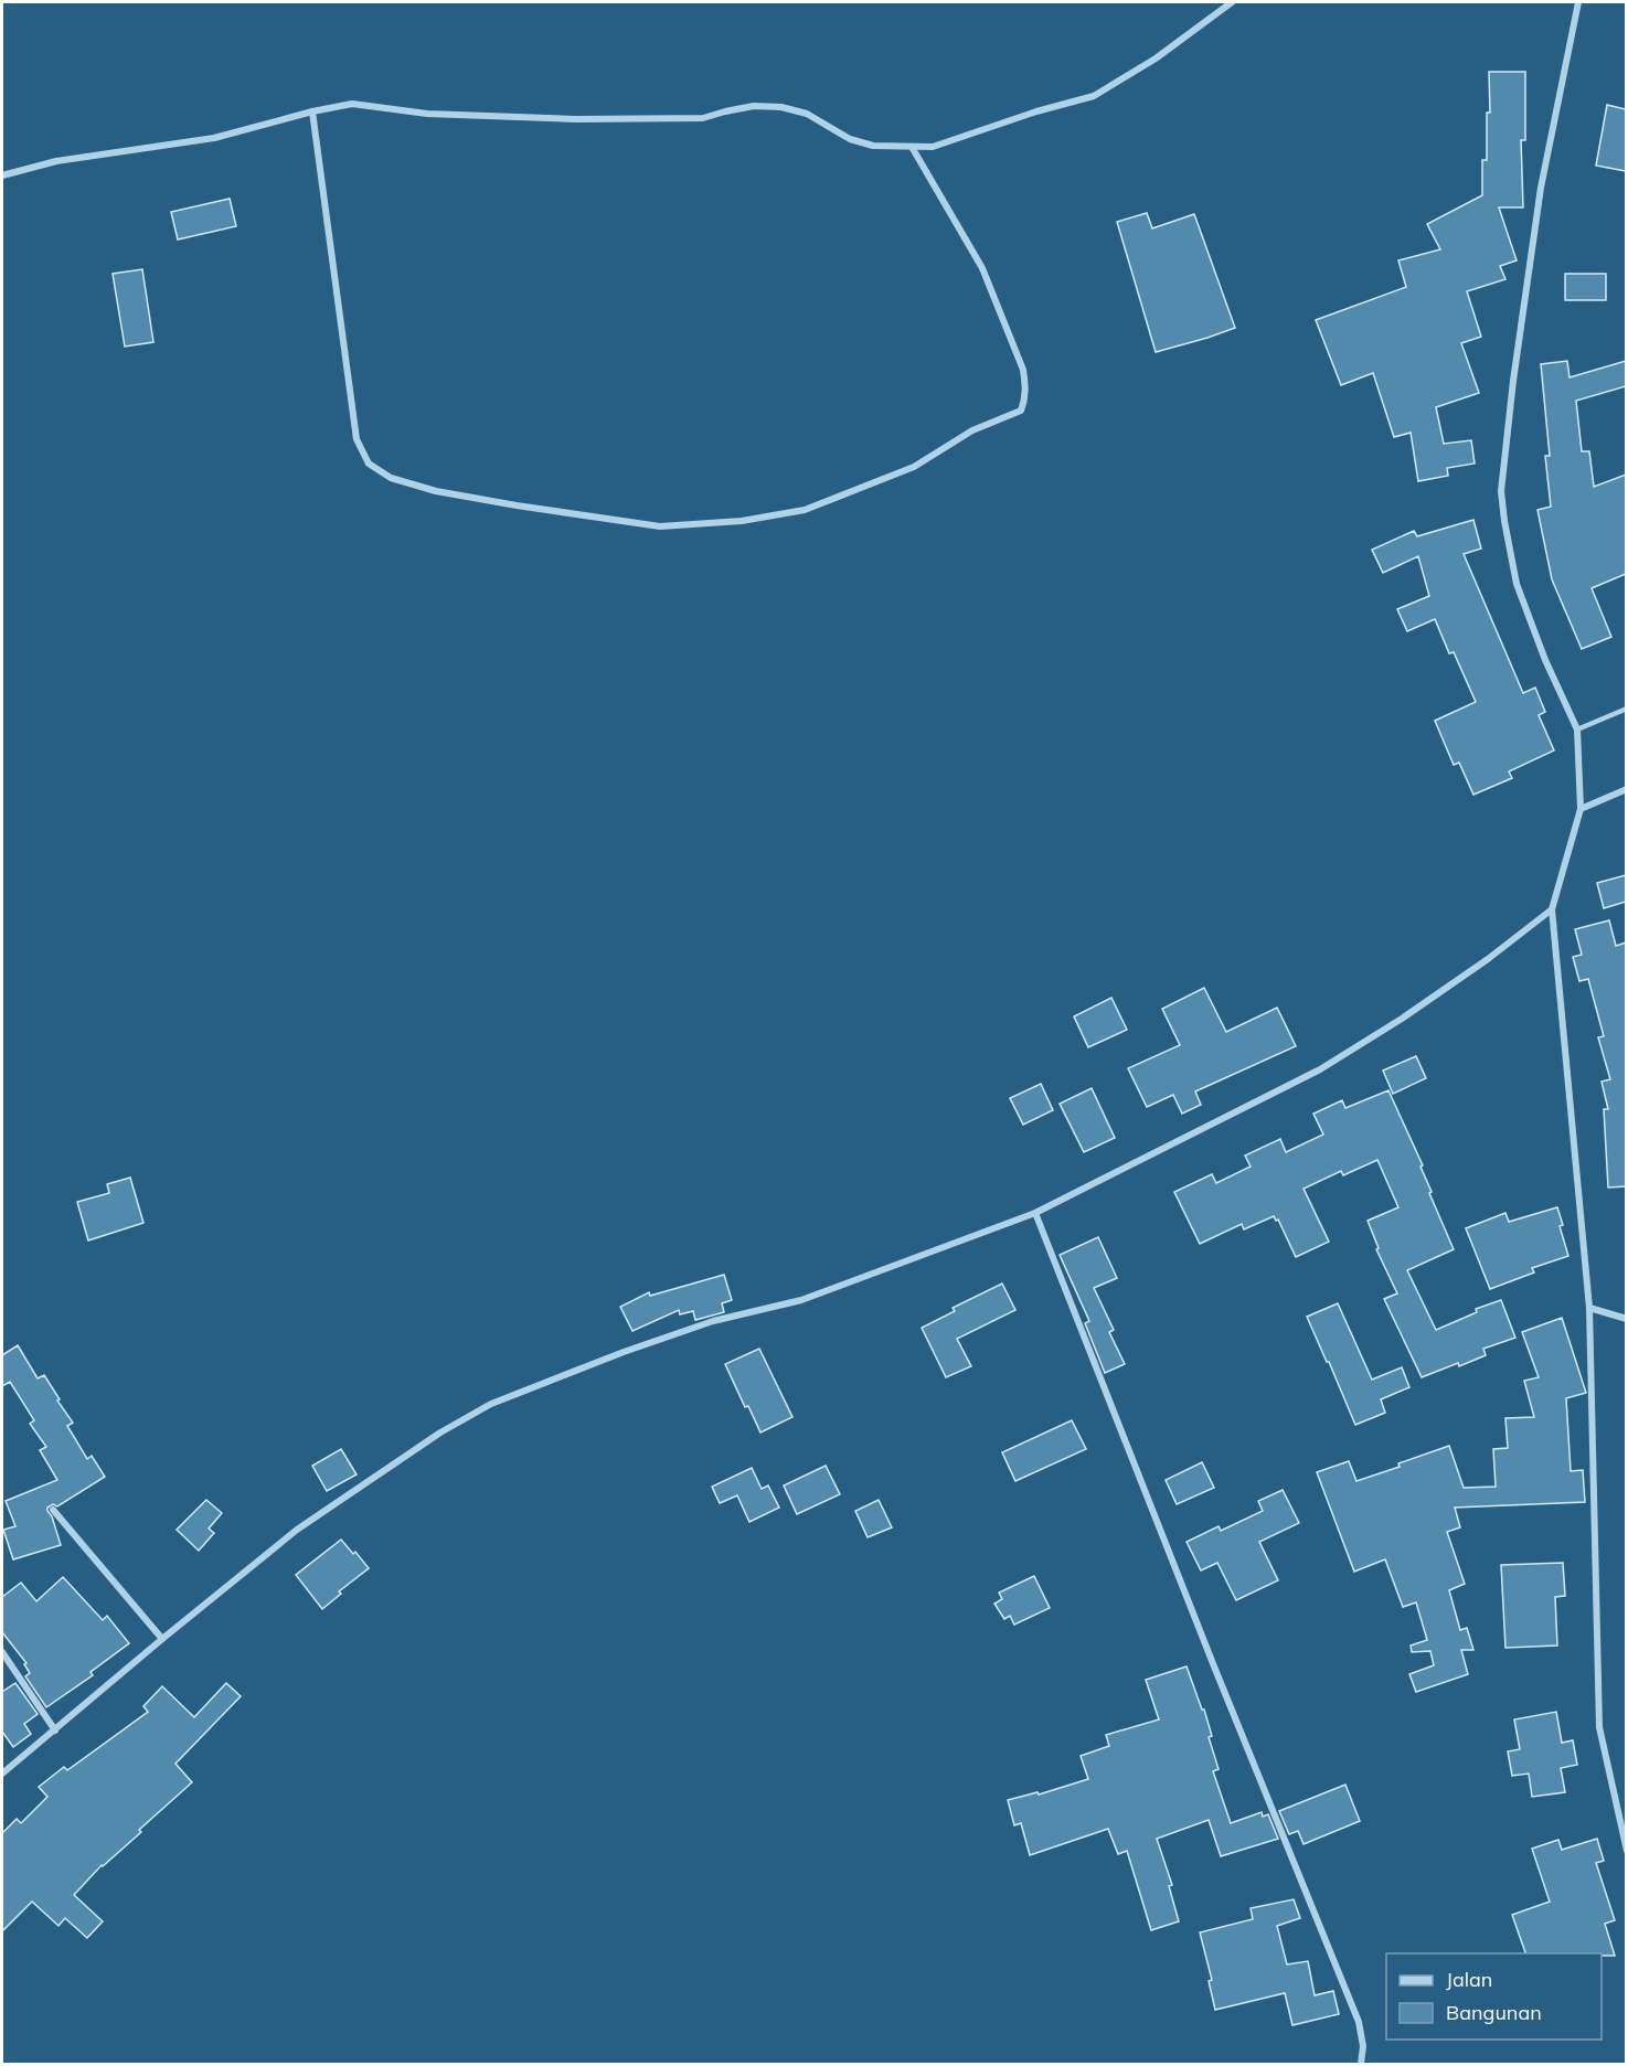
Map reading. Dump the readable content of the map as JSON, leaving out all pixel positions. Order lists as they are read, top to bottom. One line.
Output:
{"legend":["Jalan","Bangunan"]}
